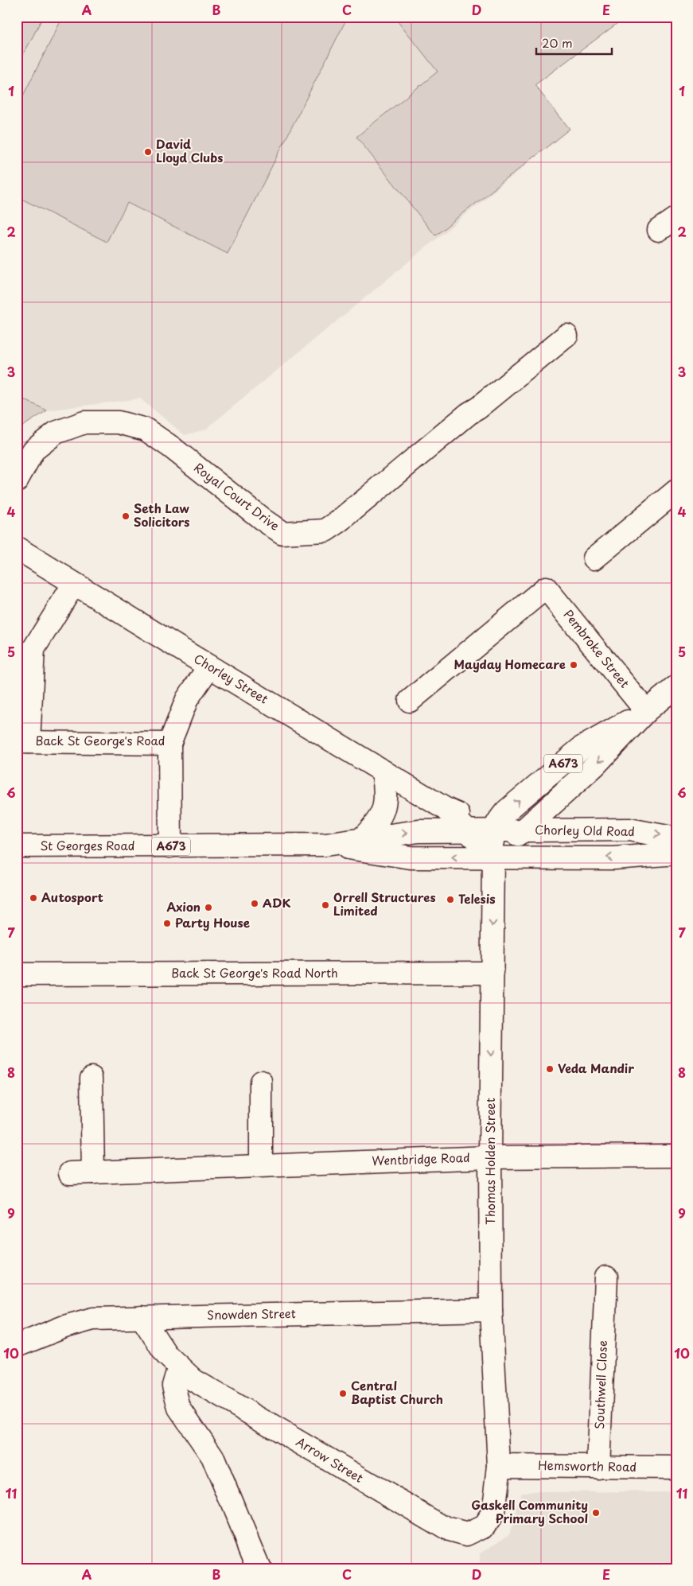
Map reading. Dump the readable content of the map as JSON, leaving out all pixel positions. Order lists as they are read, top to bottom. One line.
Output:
{"streets":{"street":["Royal Court Drive","Pembroke Street","Chorley Street","Back St George's Road","A673","Chorley Old Road","St Georges Road","Back St George's Road North","Wentbridge Road","Thomas Holden Street","Snowden Street","Southwell Close","Arrow Street","Hemsworth Road"]},"crossings":[["Pembroke Street","A673"],["Chorley Street","Back St George's Road"],["Chorley Street","A673"],["Chorley Street","Chorley Old Road"],["Chorley Street","St Georges Road"],["Chorley Street","Thomas Holden Street"],["A673","Chorley Old Road"],["A673","St Georges Road"],["A673","Thomas Holden Street"],["Chorley Old Road","St Georges Road"],["Chorley Old Road","Thomas Holden Street"],["St Georges Road","Thomas Holden Street"],["Back St George's Road North","Thomas Holden Street"],["Wentbridge Road","Thomas Holden Street"],["Thomas Holden Street","Snowden Street"],["Thomas Holden Street","Arrow Street"],["Thomas Holden Street","Hemsworth Road"],["Snowden Street","Arrow Street"],["Southwell Close","Hemsworth Road"],["Arrow Street","Hemsworth Road"]],"one_way":["Thomas Holden Street"],"places":["David Lloyd Clubs","Seth Law Solicitors","Mayday Homecare","Autosport","Telesis","ADK","Orrell Structures Limited","Axion","Party House","Veda Mandir","Central Baptist Church","Gaskell Community Primary School"],"scale_bar":"20 m","grid":{"columns":["A","B","C","D","E"],"rows":["1","2","3","4","5","6","7","8","9","10","11"]}}
